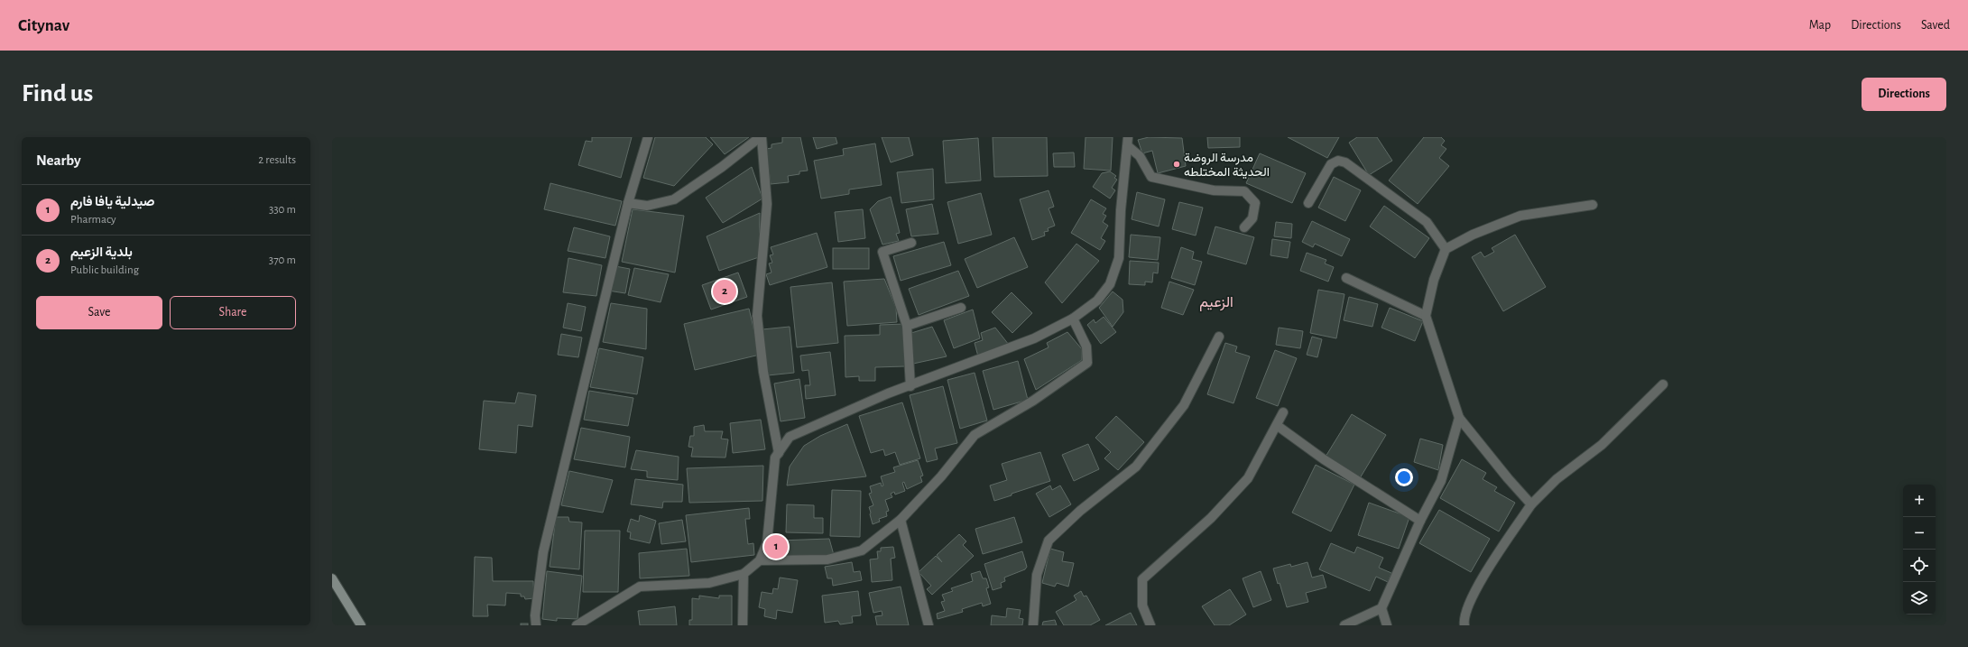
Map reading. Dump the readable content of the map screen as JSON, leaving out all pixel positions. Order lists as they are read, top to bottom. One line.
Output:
{"districts":["الزعيم"],"places":["مدرسة الروضة الحديثة المختلطه"],"page":{"header":"Citynav","nav":["Map","Directions","Saved"],"buttons":["Directions",["Save","Share"]],"title":"Find us","heading":["Nearby","2 results"],"list":[{"mark":"1","name":"صيدلية يافا فارم","note":"Pharmacy","value":"330 m"},{"mark":"2","name":"بلدية الزعيم","note":"Public building","value":"370 m"}],"pins":["2","1"],"map_buttons":["+","−"]}}
